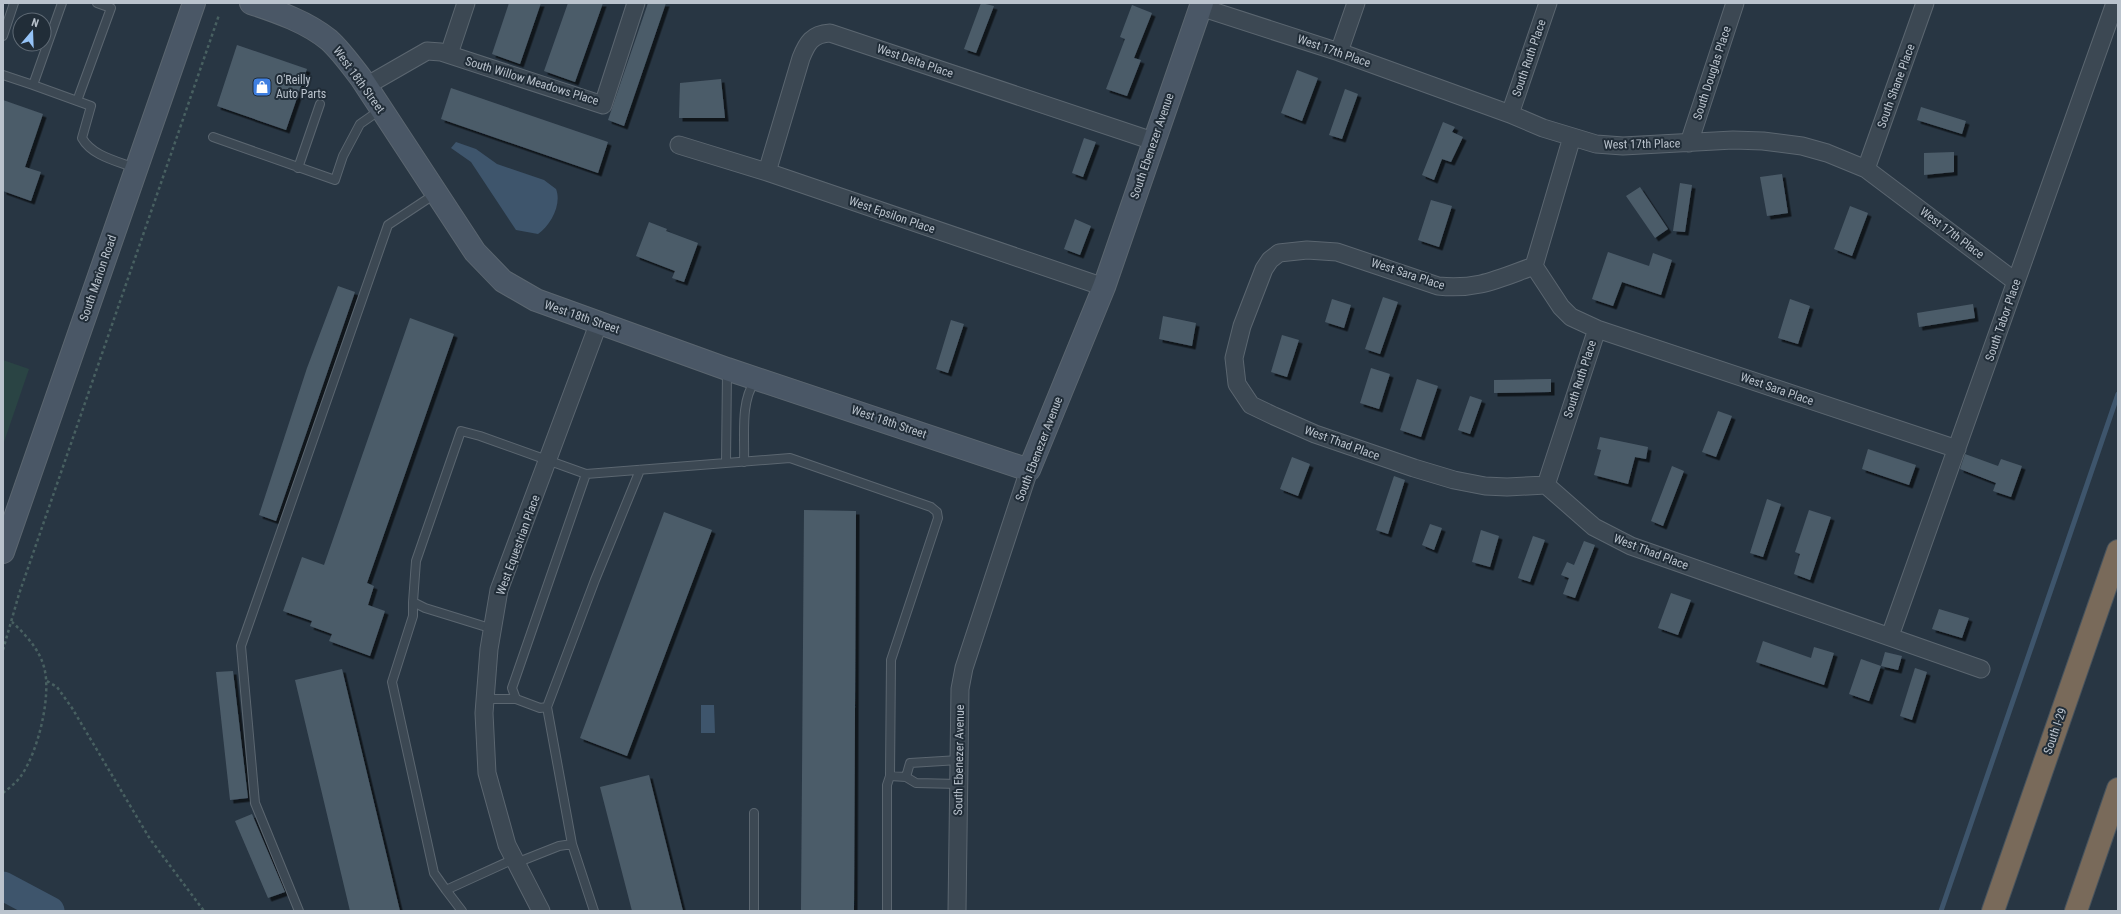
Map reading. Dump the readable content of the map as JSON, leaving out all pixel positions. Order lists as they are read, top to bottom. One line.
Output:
{"streets":{"highway":["South I-29"],"street":["West 17th Place","South Ruth Place","West Delta Place","South Douglas Place","West 18th Street","South Willow Meadows Place","South Shane Place","South Ebenezer Avenue","West Epsilon Place","West Sara Place","South Marion Road","South Tabor Place","West Thad Place","West Equestrian Place"]},"crossings":[["West 17th Place","South Ruth Place"],["West 17th Place","South Douglas Place"],["West 17th Place","South Shane Place"],["West 17th Place","South Ebenezer Avenue"],["West 17th Place","South Tabor Place"],["South Ruth Place","West Sara Place"],["South Ruth Place","West Thad Place"],["West Delta Place","South Ebenezer Avenue"],["West Delta Place","West Epsilon Place"],["West 18th Street","South Willow Meadows Place"],["West 18th Street","South Ebenezer Avenue"],["West 18th Street","West Equestrian Place"],["South Ebenezer Avenue","West Epsilon Place"],["West Sara Place","South Tabor Place"],["West Sara Place","West Thad Place"],["South Tabor Place","West Thad Place"]],"places":{"shop":["O'Reilly Auto Parts"]},"north":"top"}
